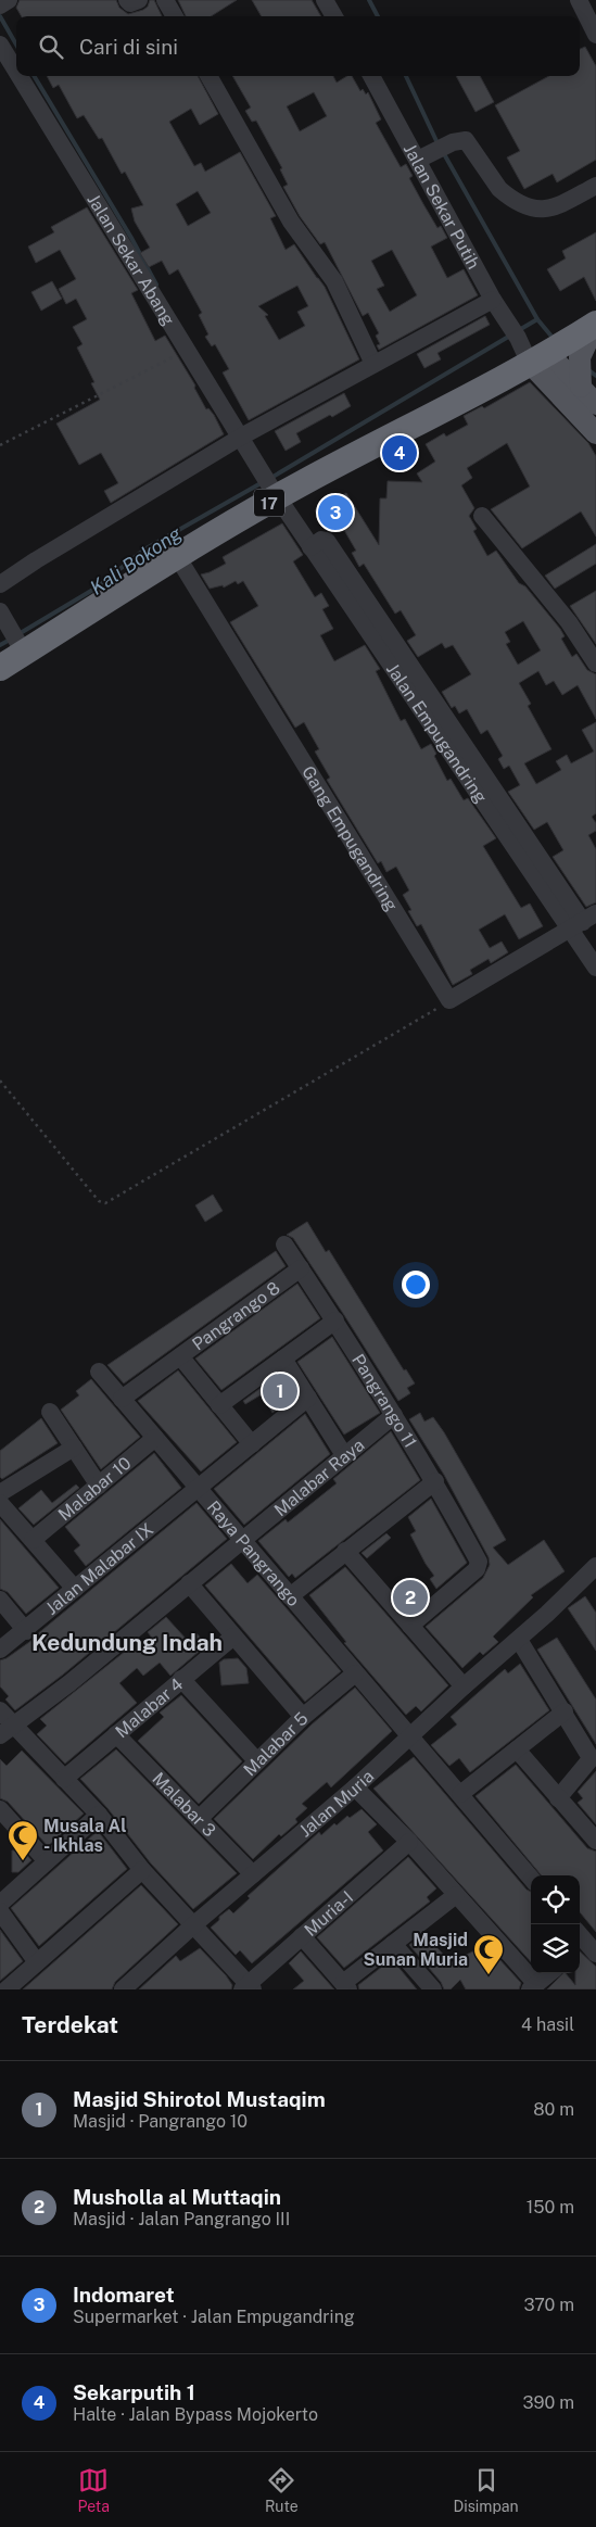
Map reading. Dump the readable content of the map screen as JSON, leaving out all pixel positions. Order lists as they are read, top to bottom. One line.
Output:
{"streets":{"highway":["17"],"street":["Jalan Sekar Putih","Jalan Sekar Abang","Jalan Empugandring","Gang Empugandring","Pangrango 8","Pangrango 11","Malabar Raya","Malabar 10","Raya Pangrango","Jalan Malabar IX","Malabar 4","Malabar 5","Jalan Muria","Malabar 3","Muria-I"]},"crossings":[["Jalan Sekar Putih","17"],["Jalan Sekar Abang","17"],["Jalan Sekar Abang","Jalan Empugandring"],["17","Jalan Empugandring"],["17","Gang Empugandring"],["Pangrango 8","Raya Pangrango"],["Pangrango 11","Malabar Raya"],["Malabar Raya","Raya Pangrango"],["Malabar 10","Raya Pangrango"],["Raya Pangrango","Jalan Malabar IX"],["Raya Pangrango","Malabar 5"],["Raya Pangrango","Jalan Muria"],["Malabar 4","Malabar 3"],["Malabar 5","Malabar 3"],["Jalan Muria","Malabar 3"]],"districts":["Kedundung Indah"],"water":["Kali Bokong"],"places":{"mosque":["Musala Al - Ikhlas","Masjid Sunan Muria"]},"page":{"search":"Cari di sini","pins":["4","3","1","2"],"heading":["Terdekat","4 hasil"],"list":[{"mark":"1","name":"Masjid Shirotol Mustaqim","note":"Masjid · Pangrango 10","value":"80 m"},{"mark":"2","name":"Musholla al Muttaqin","note":"Masjid · Jalan Pangrango III","value":"150 m"},{"mark":"3","name":"Indomaret","note":"Supermarket · Jalan Empugandring","value":"370 m"},{"mark":"4","name":"Sekarputih 1","note":"Halte · Jalan Bypass Mojokerto","value":"390 m"}],"nav":["Peta","Rute","Disimpan"]}}
